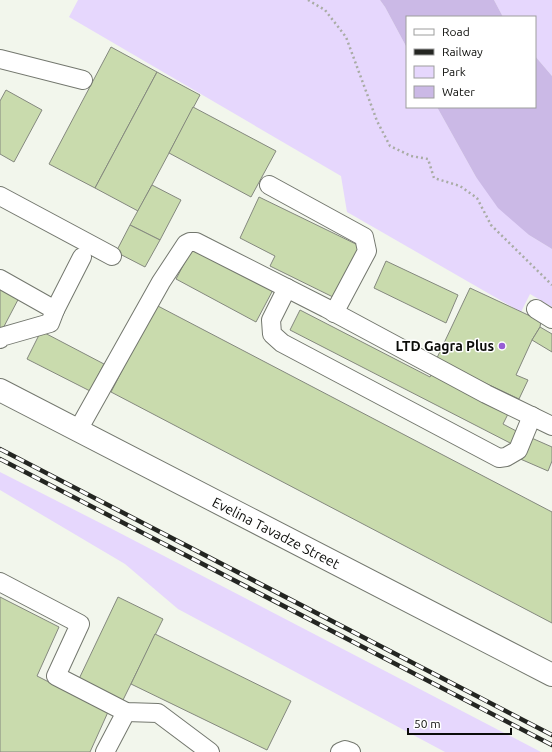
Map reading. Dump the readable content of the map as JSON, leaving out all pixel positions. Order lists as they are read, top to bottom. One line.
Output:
{"streets":{"main road":["Evelina Tavadze Street"]},"places":["LTD Gagra Plus"],"legend":["Road","Railway","Park","Water"],"scale_bar":"50 m"}
